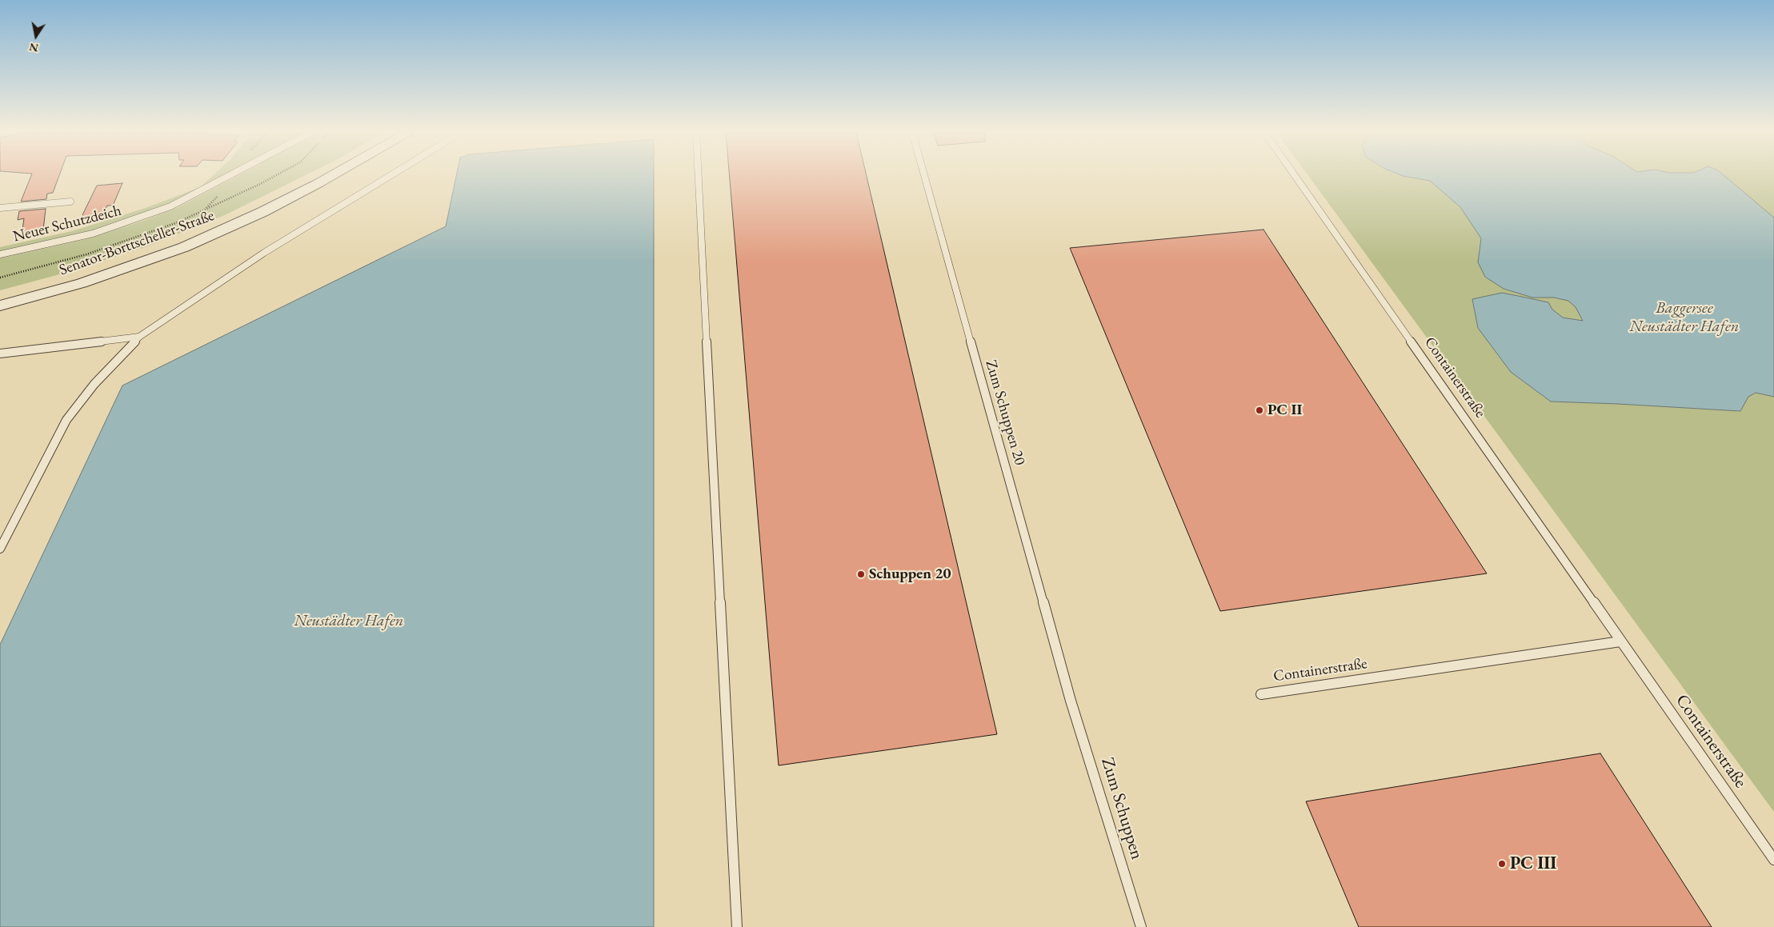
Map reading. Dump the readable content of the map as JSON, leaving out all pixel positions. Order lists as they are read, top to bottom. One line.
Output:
{"streets":{"street":["Senator-Borttscheller-Straße"],"lane":["Neuer Schutzdeich","Containerstraße","Zum Schuppen 20","Zum Schuppen"]},"crossings":[["Zum Schuppen 20","Zum Schuppen"]],"water":["Baggersee Neustädter Hafen","Neustädter Hafen"],"places":["PC II","Schuppen 20","PC III"],"north":"bottom"}
